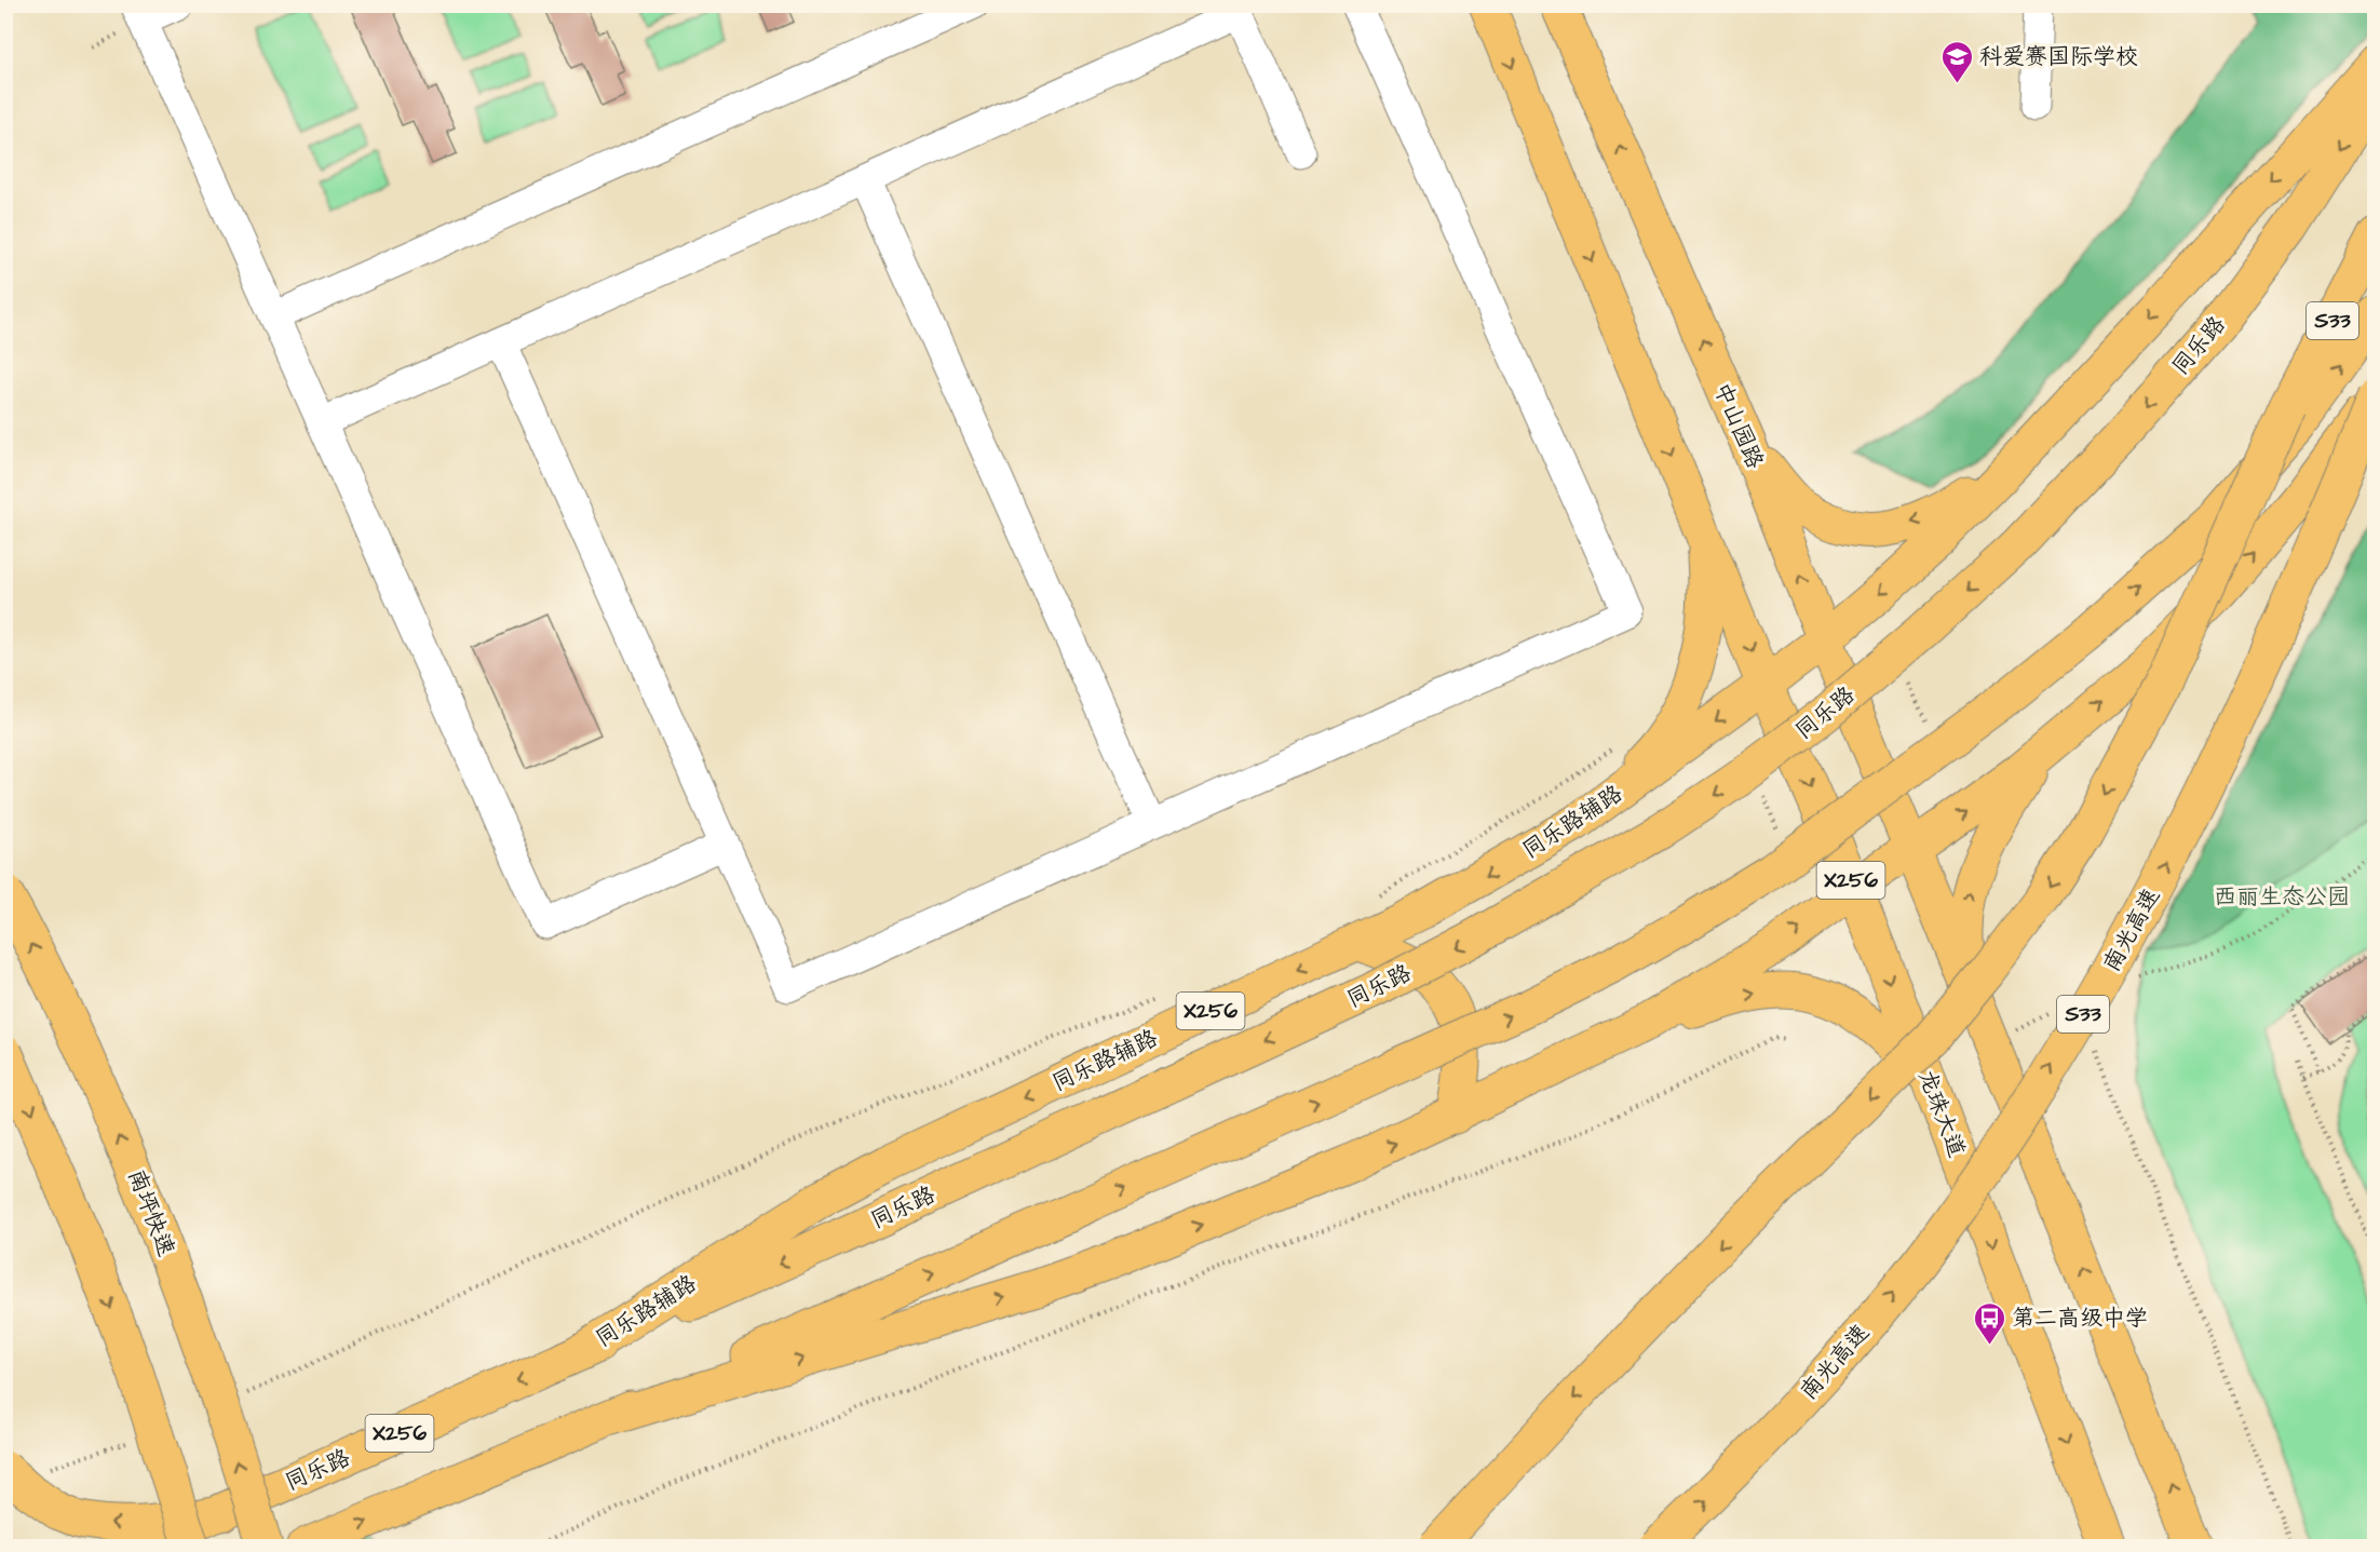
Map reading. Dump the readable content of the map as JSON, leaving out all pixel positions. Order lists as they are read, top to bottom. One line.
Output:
{"streets":{"main road":["S33","同乐路","中山园路","同乐路辅路","X256","南光高速","龙珠大道","南坪快速"]},"crossings":[["同乐路","同乐路辅路"],["中山园路","同乐路辅路"],["中山园路","X256"],["同乐路辅路","龙珠大道"],["X256","龙珠大道"]],"parks":["西丽生态公园"],"places":{"school or university":["科爱赛国际学校"],"bus stop":["第二高级中学"]}}
